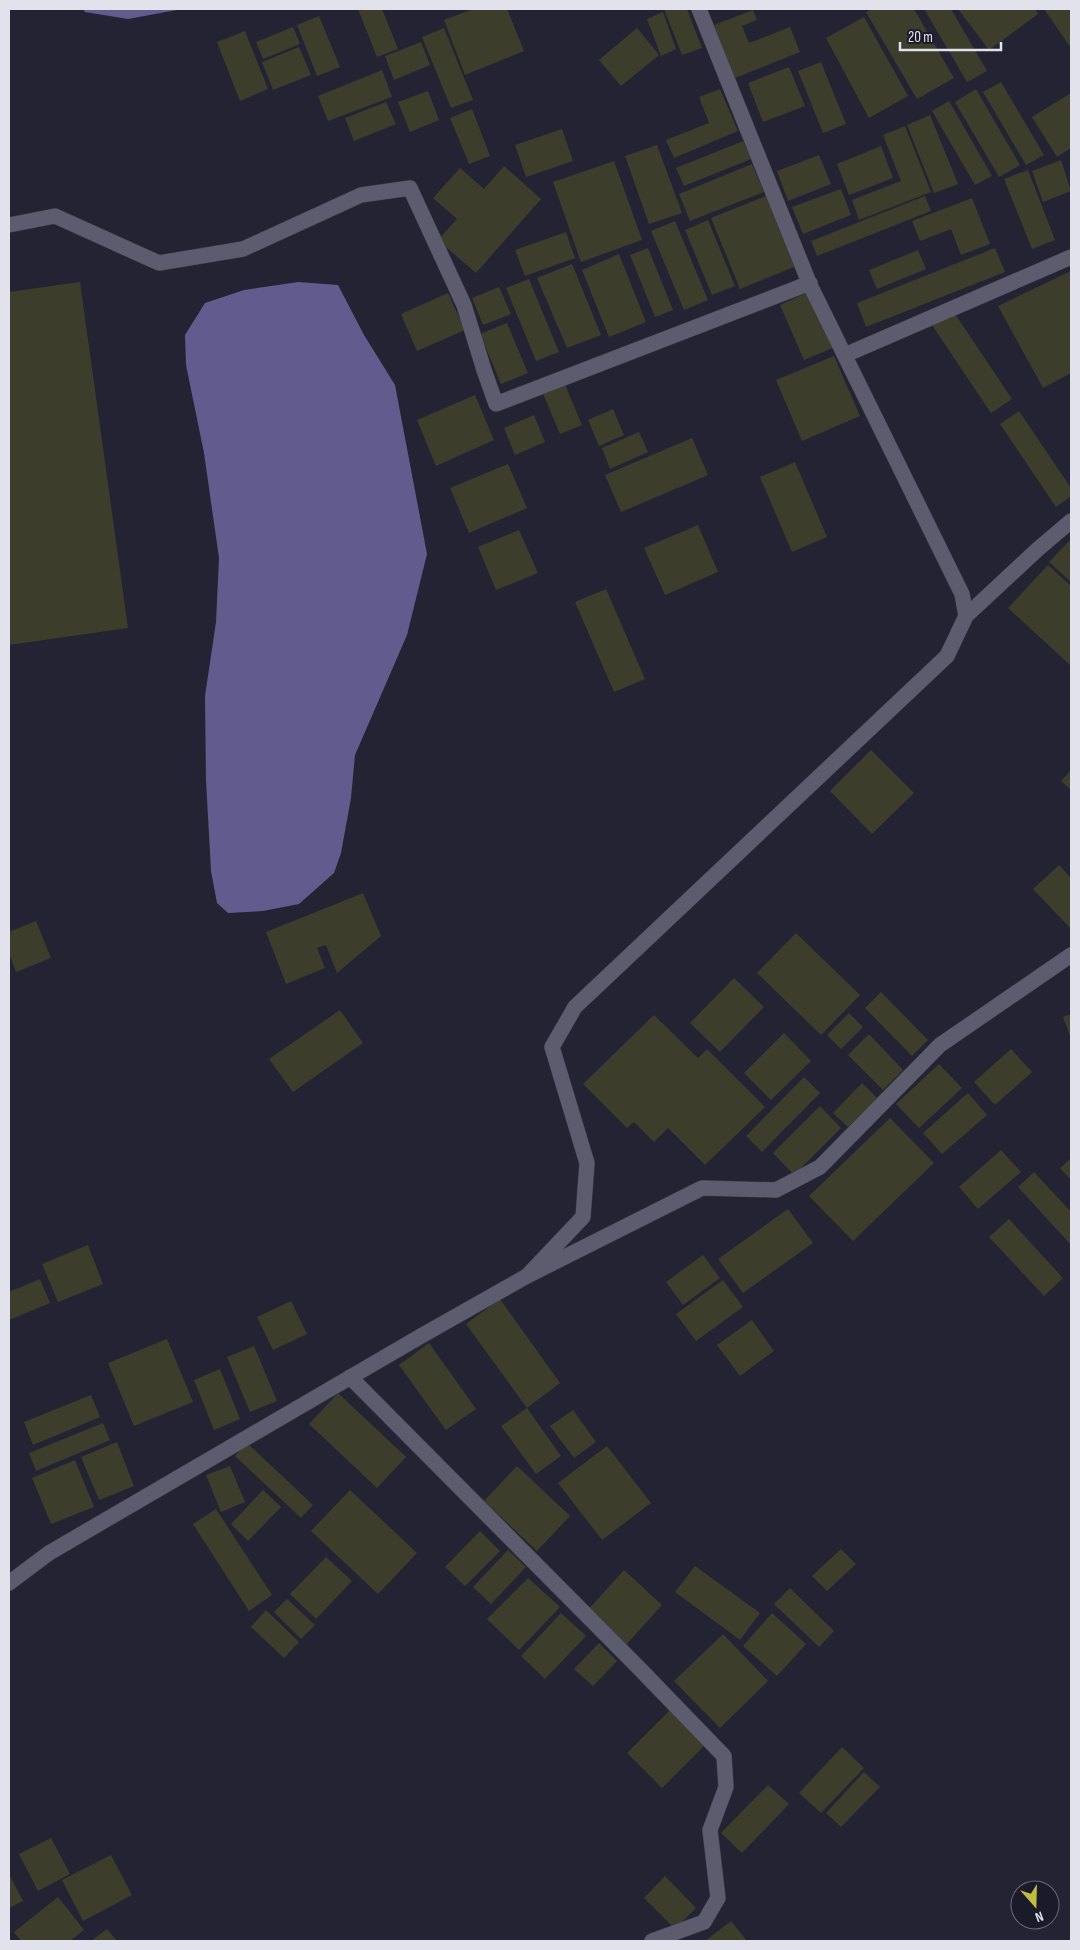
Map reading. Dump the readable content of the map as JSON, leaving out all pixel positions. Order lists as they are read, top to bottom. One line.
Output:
{"scale_bar":"20 m","north":"bottom"}
